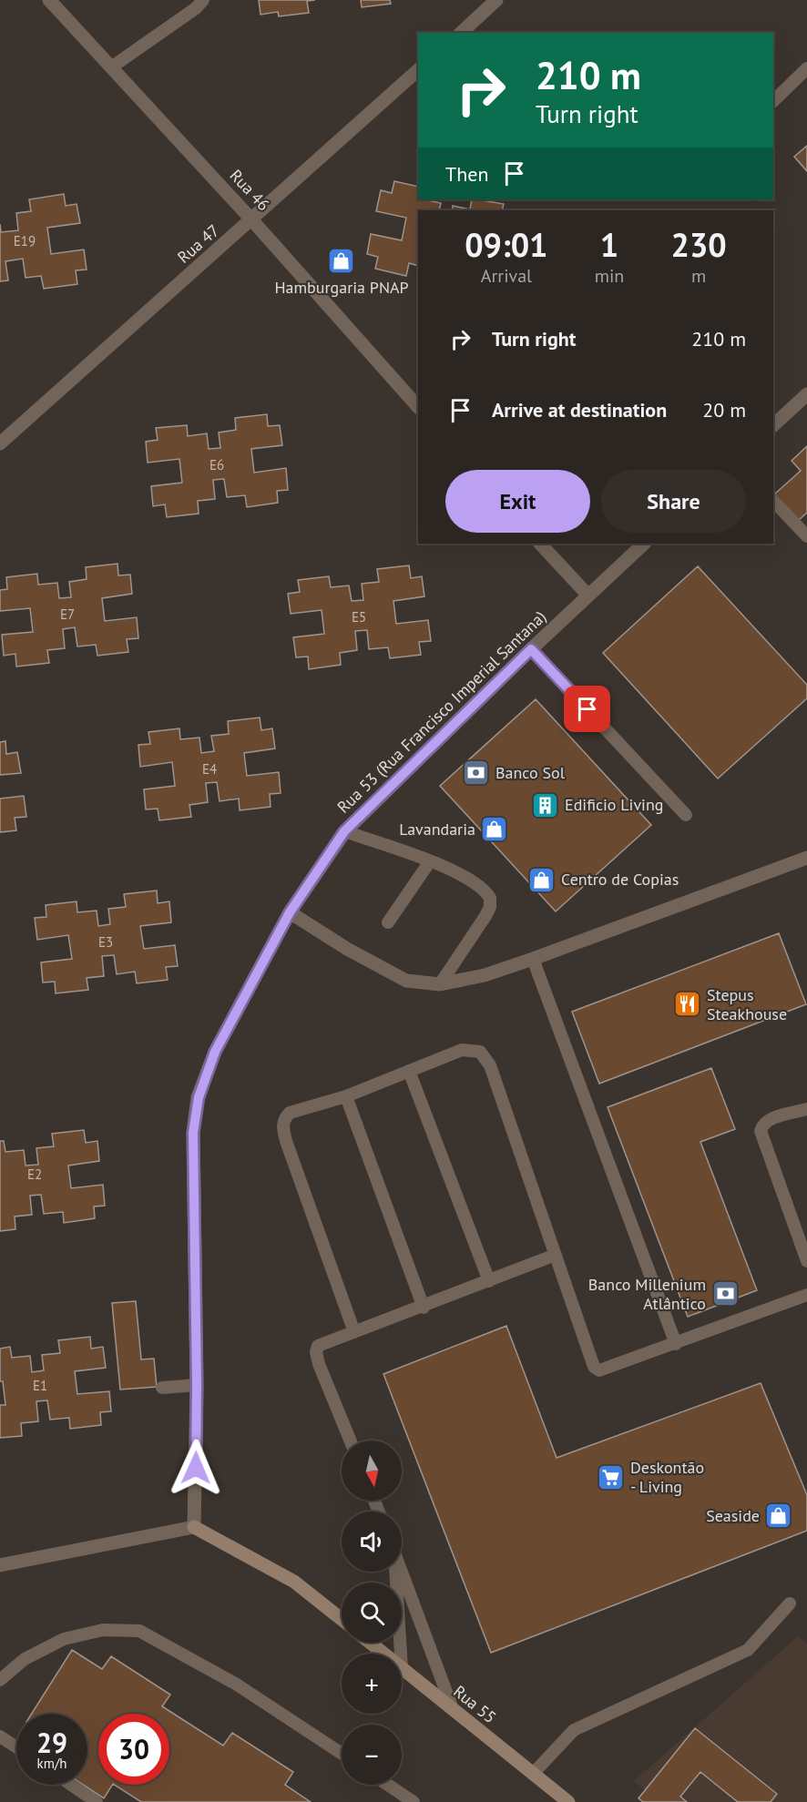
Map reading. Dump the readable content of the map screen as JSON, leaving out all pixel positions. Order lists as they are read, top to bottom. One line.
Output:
{"streets":{"street":["Rua 46","Rua 47","Rua 53 (Rua Francisco Imperial Santana)","Rua 55"]},"crossings":[["Rua 46","Rua 47"]],"places":{"shop":["Hamburgaria PNAP","Lavandaria","Centro de Copias","Seaside"],"bank":["Banco Sol","Banco Millenium Atlântico"],"building":["Edificio Living"],"restaurant":["Stepus Steakhouse"],"supermarket":["Deskontão - Living"]},"house_numbers":["E19","E6","E7","E5","E4","E3","E2","E1"],"north":"bottom","page":{"turn":["210 m","Turn right"],"then":"Then","eta":["09:01","Arrival","1","min","230","m"],"list":[{"name":"Turn right","value":"210 m"},{"name":"Arrive at destination","value":"20 m"}],"buttons":["Exit","Share"],"map_buttons":["+","−"],"speed":"29 km/h","limit":"30"}}
